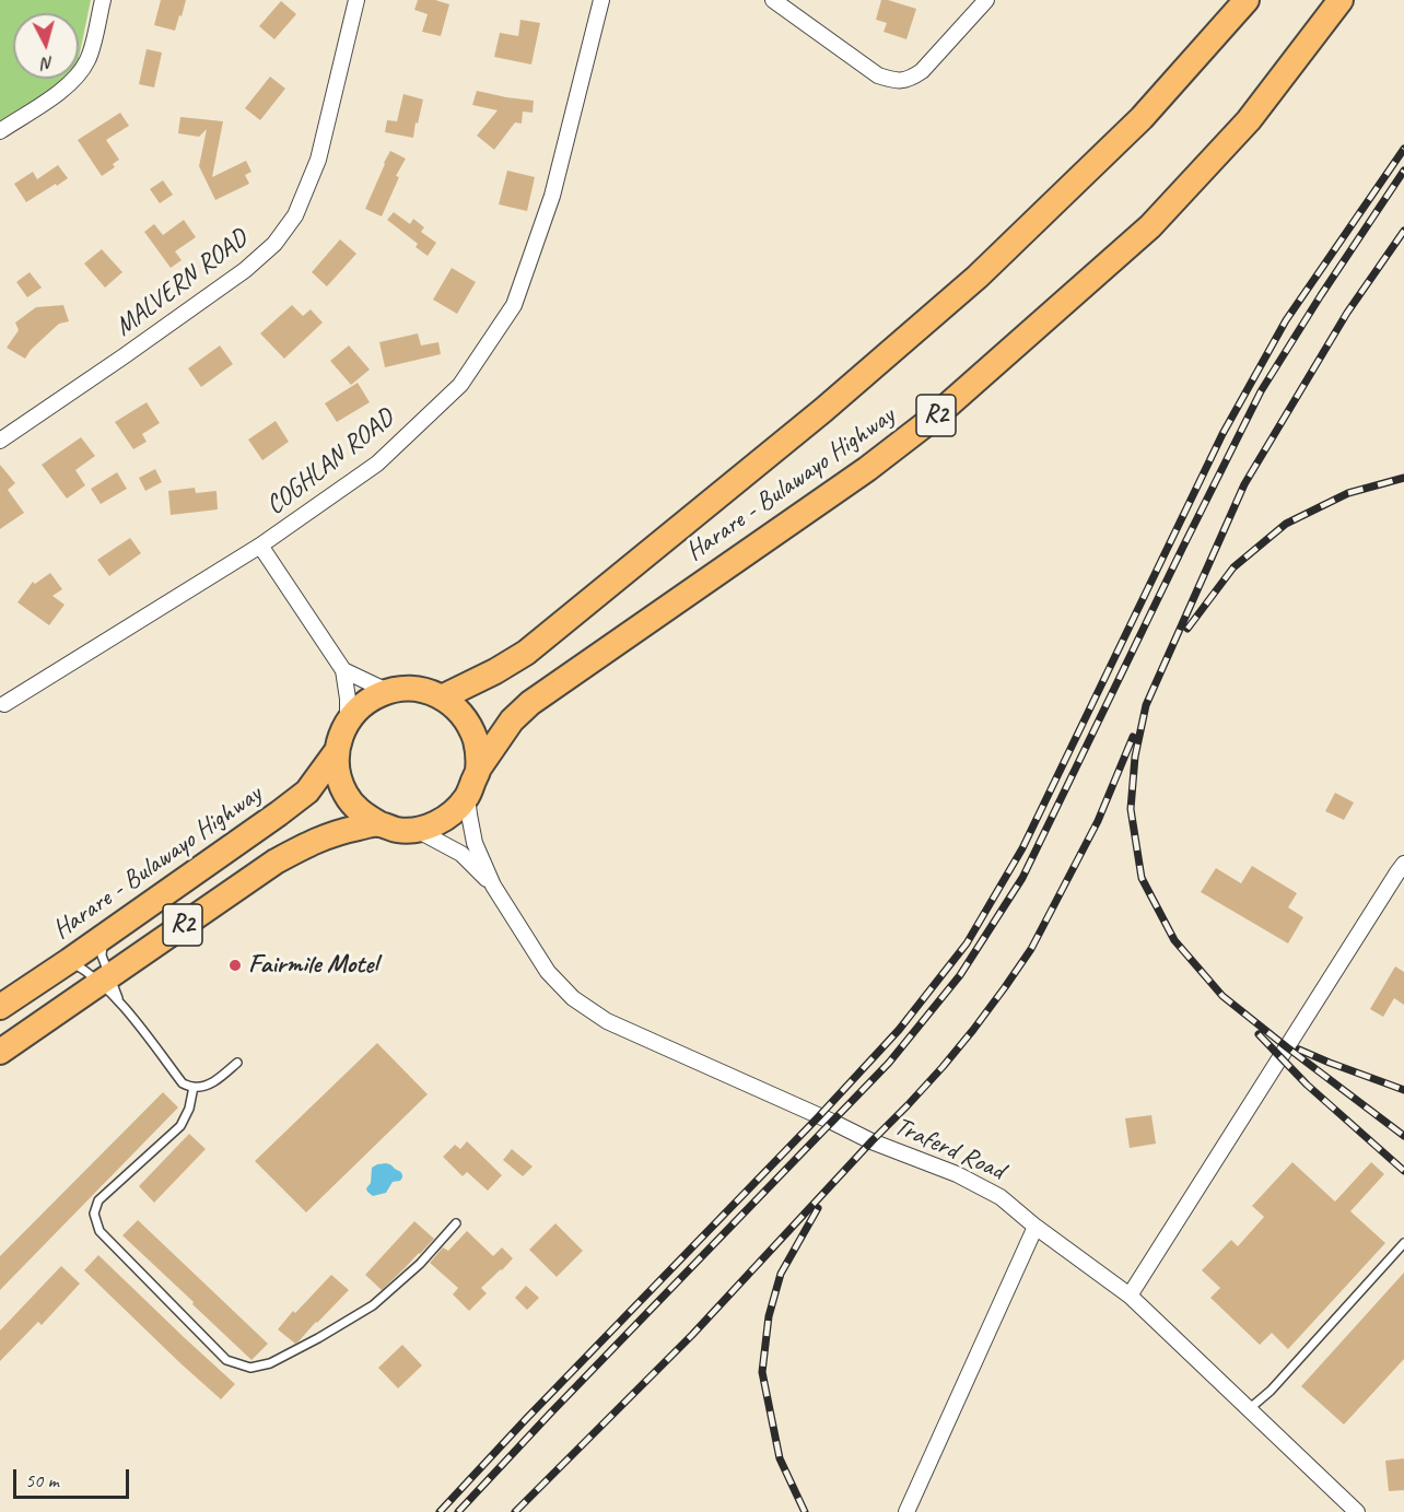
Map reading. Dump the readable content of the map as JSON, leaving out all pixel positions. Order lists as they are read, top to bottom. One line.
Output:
{"streets":{"highway":["R2","Harare - Bulawayo Highway"],"street":["MALVERN ROAD","COGHLAN ROAD","Traferd Road"]},"crossings":[["Harare - Bulawayo Highway","Traferd Road"]],"places":["Fairmile Motel"],"scale_bar":"50 m","north":"bottom"}
